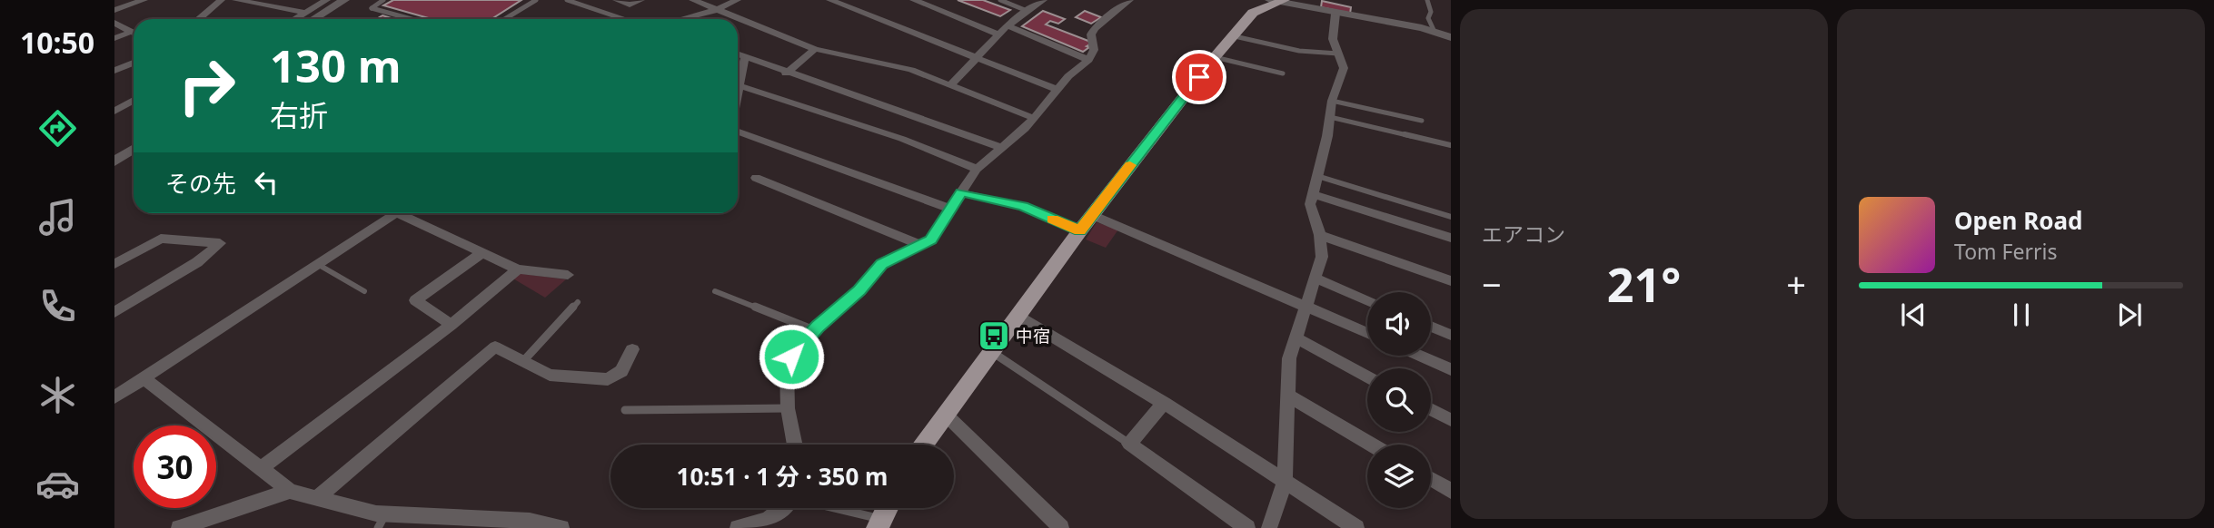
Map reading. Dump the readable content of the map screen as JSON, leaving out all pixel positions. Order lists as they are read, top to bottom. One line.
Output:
{"places":{"bus stop":["中宿"]},"page":{"tabs":"10:50","tile":"エアコン","turn":["130 m","右折"],"then":"その先","song":["Open Road","Tom Ferris"],"heat":["−","21°","+"],"limit":"30","trip":"10:51 · 1 分 · 350 m"}}
